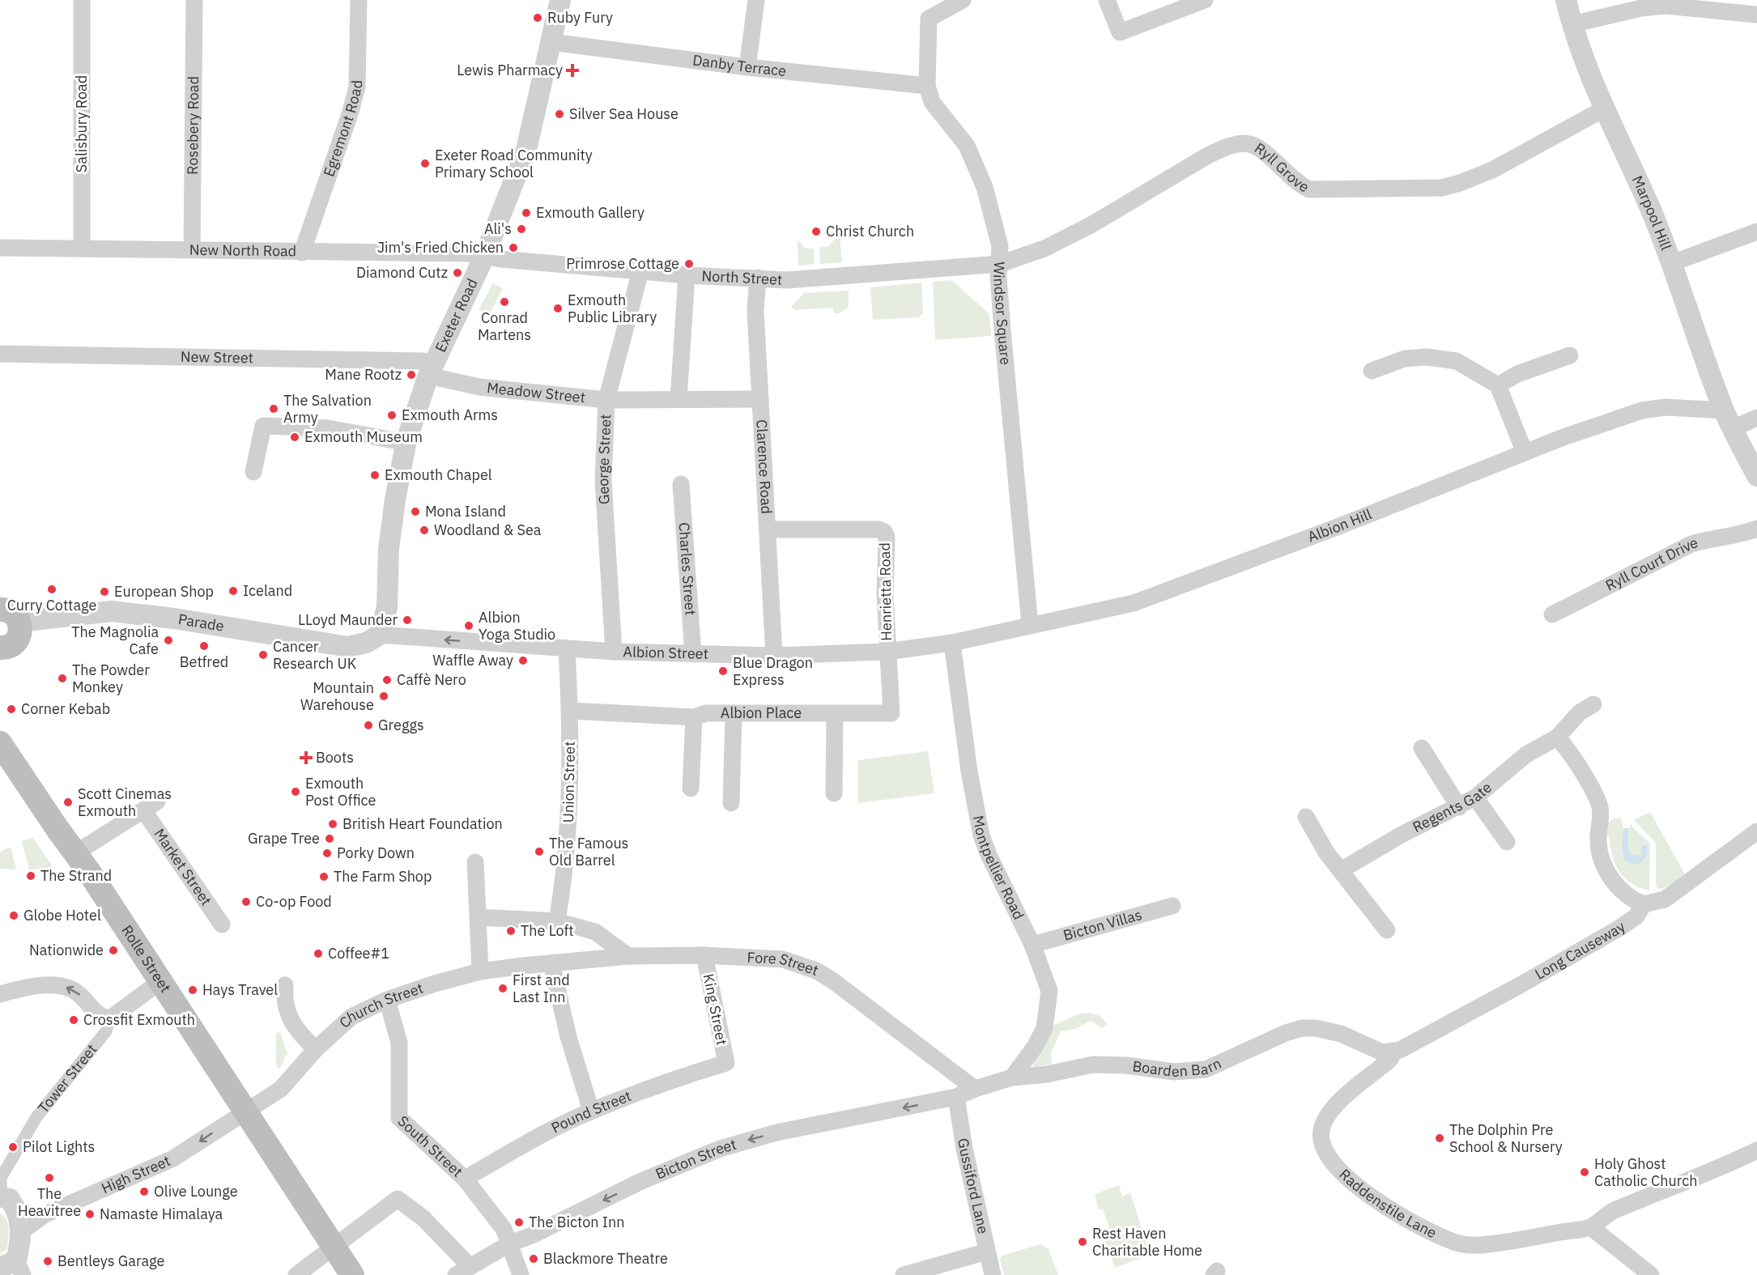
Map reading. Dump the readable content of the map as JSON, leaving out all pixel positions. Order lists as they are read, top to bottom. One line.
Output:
{"streets":{"main road":["Rolle Street"],"street":["Danby Terrace","Salisbury Road","Rosebery Road","Egremont Road","Ryll Grove","Marpool Hill","New North Road","North Street","Windsor Square","Exeter Road","New Street","Meadow Street","George Street","Clarence Road","Albion Hill","Ryll Court Drive","Charles Street","Henrietta Road","Parade","Albion Street","Albion Place","Union Street","Regents Gate","Market Street","Montpellier Road","Bicton Villas","Long Causeway","Fore Street","Church Street","King Street","Boarden Barn","Tower Street","Pound Street","South Street","Bicton Street","High Street","Gussiford Lane","Raddenstile Lane"]},"crossings":[["Danby Terrace","Windsor Square"],["Danby Terrace","Exeter Road"],["Salisbury Road","New North Road"],["Rosebery Road","New North Road"],["Egremont Road","New North Road"],["Ryll Grove","Marpool Hill"],["Ryll Grove","North Street"],["Ryll Grove","Windsor Square"],["Marpool Hill","Albion Hill"],["New North Road","North Street"],["New North Road","Exeter Road"],["North Street","Windsor Square"],["North Street","Exeter Road"],["North Street","George Street"],["North Street","Clarence Road"],["Windsor Square","Albion Hill"],["Exeter Road","New Street"],["Exeter Road","Meadow Street"],["Exeter Road","Parade"],["Exeter Road","Albion Street"],["New Street","Meadow Street"],["Meadow Street","George Street"],["Meadow Street","Clarence Road"],["George Street","Albion Street"],["Clarence Road","Henrietta Road"],["Clarence Road","Albion Street"],["Albion Hill","Albion Street"],["Albion Hill","Montpellier Road"],["Charles Street","Albion Street"],["Henrietta Road","Albion Street"],["Henrietta Road","Albion Place"],["Parade","Albion Street"],["Albion Street","Albion Place"],["Albion Street","Union Street"],["Albion Street","Montpellier Road"],["Albion Place","Union Street"],["Market Street","Rolle Street"],["Montpellier Road","Bicton Villas"],["Montpellier Road","Boarden Barn"],["Long Causeway","Boarden Barn"],["Long Causeway","Raddenstile Lane"],["Rolle Street","Church Street"],["Rolle Street","Tower Street"],["Rolle Street","High Street"],["Fore Street","Church Street"],["Fore Street","King Street"],["Fore Street","Boarden Barn"],["Church Street","South Street"],["Church Street","High Street"],["King Street","Pound Street"],["Boarden Barn","Bicton Street"],["Boarden Barn","Gussiford Lane"],["Boarden Barn","Raddenstile Lane"],["Pound Street","South Street"],["South Street","Bicton Street"],["Bicton Street","Gussiford Lane"]],"one_way":["Bicton Street","High Street"],"places":{"other":["Ruby Fury","Silver Sea House","Exeter Road Community Primary School","Exmouth Gallery","Ali's","Christ Church","Jim's Fried Chicken","Primrose Cottage","Diamond Cutz","Conrad Martens","Exmouth Public Library","Mane Rootz","The Salvation Army","Exmouth Arms","Exmouth Museum","Exmouth Chapel","Mona Island","Woodland & Sea","Curry Cottage","Iceland","European Shop","LLoyd Maunder","Albion Yoga Studio","The Magnolia Cafe","Betfred","Cancer Research UK","Waffle Away","Blue Dragon Express","The Powder Monkey","Caffè Nero","Mountain Warehouse","Corner Kebab","Greggs","Exmouth Post Office","Scott Cinemas Exmouth","British Heart Foundation","Grape Tree","The Famous Old Barrel","Porky Down","The Strand","The Farm Shop","Co-op Food","Globe Hotel","The Loft","Nationwide","Coffee#1","First and Last Inn","Hays Travel","Crossfit Exmouth","The Dolphin Pre School & Nursery","Pilot Lights","Holy Ghost Catholic Church","The Heavitree","Olive Lounge","Namaste Himalaya","The Bicton Inn","Rest Haven Charitable Home","Blackmore Theatre","Bentleys Garage"],"health":["Lewis Pharmacy","Boots"]}}
